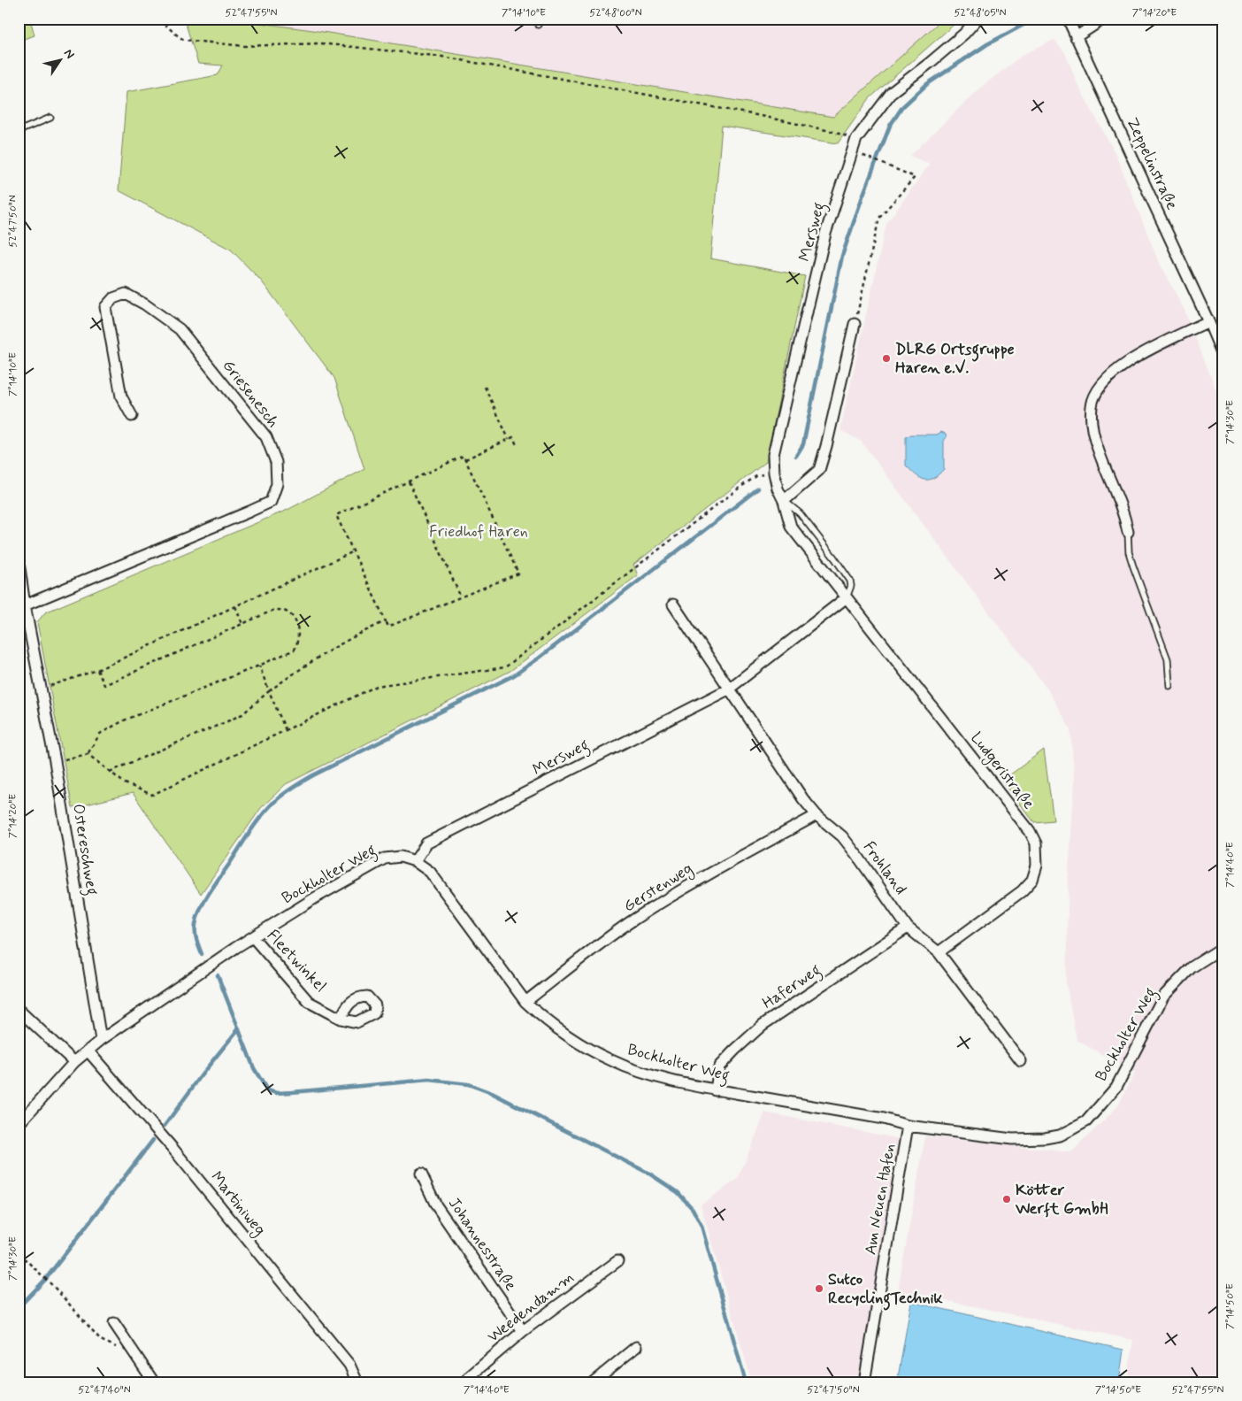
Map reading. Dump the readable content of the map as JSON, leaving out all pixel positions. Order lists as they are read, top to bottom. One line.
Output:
{"streets":{"street":["Zeppelinstraße","Mersweg","Griesenesch","Ludgeristraße","Ostereschweg","Frohland","Bockholter Weg","Gerstenweg","Fleetwinkel","Haferweg","Am Neuen Hafen","Martiniweg","Johannesstraße","Weedendamm"]},"crossings":[["Mersweg","Ludgeristraße"],["Mersweg","Frohland"],["Mersweg","Bockholter Weg"],["Griesenesch","Ostereschweg"],["Ludgeristraße","Frohland"],["Ostereschweg","Bockholter Weg"],["Frohland","Gerstenweg"],["Frohland","Haferweg"],["Bockholter Weg","Gerstenweg"],["Bockholter Weg","Fleetwinkel"],["Bockholter Weg","Haferweg"],["Bockholter Weg","Am Neuen Hafen"],["Bockholter Weg","Martiniweg"],["Johannesstraße","Weedendamm"]],"parks":["Friedhof Haren"],"places":["DLRG Ortsgruppe Haren e.V.","Kötter Werft GmbH","Sutco RecyclingTechnik"],"north":"top right","coordinates":["52°47'55\"N","7°14'10\"E","52°48'00\"N","52°48'05\"N","7°14'20\"E","52°47'50\"N","7°14'30\"E","7°14'40\"E","7°14'50\"E","52°47'40\"N"]}
